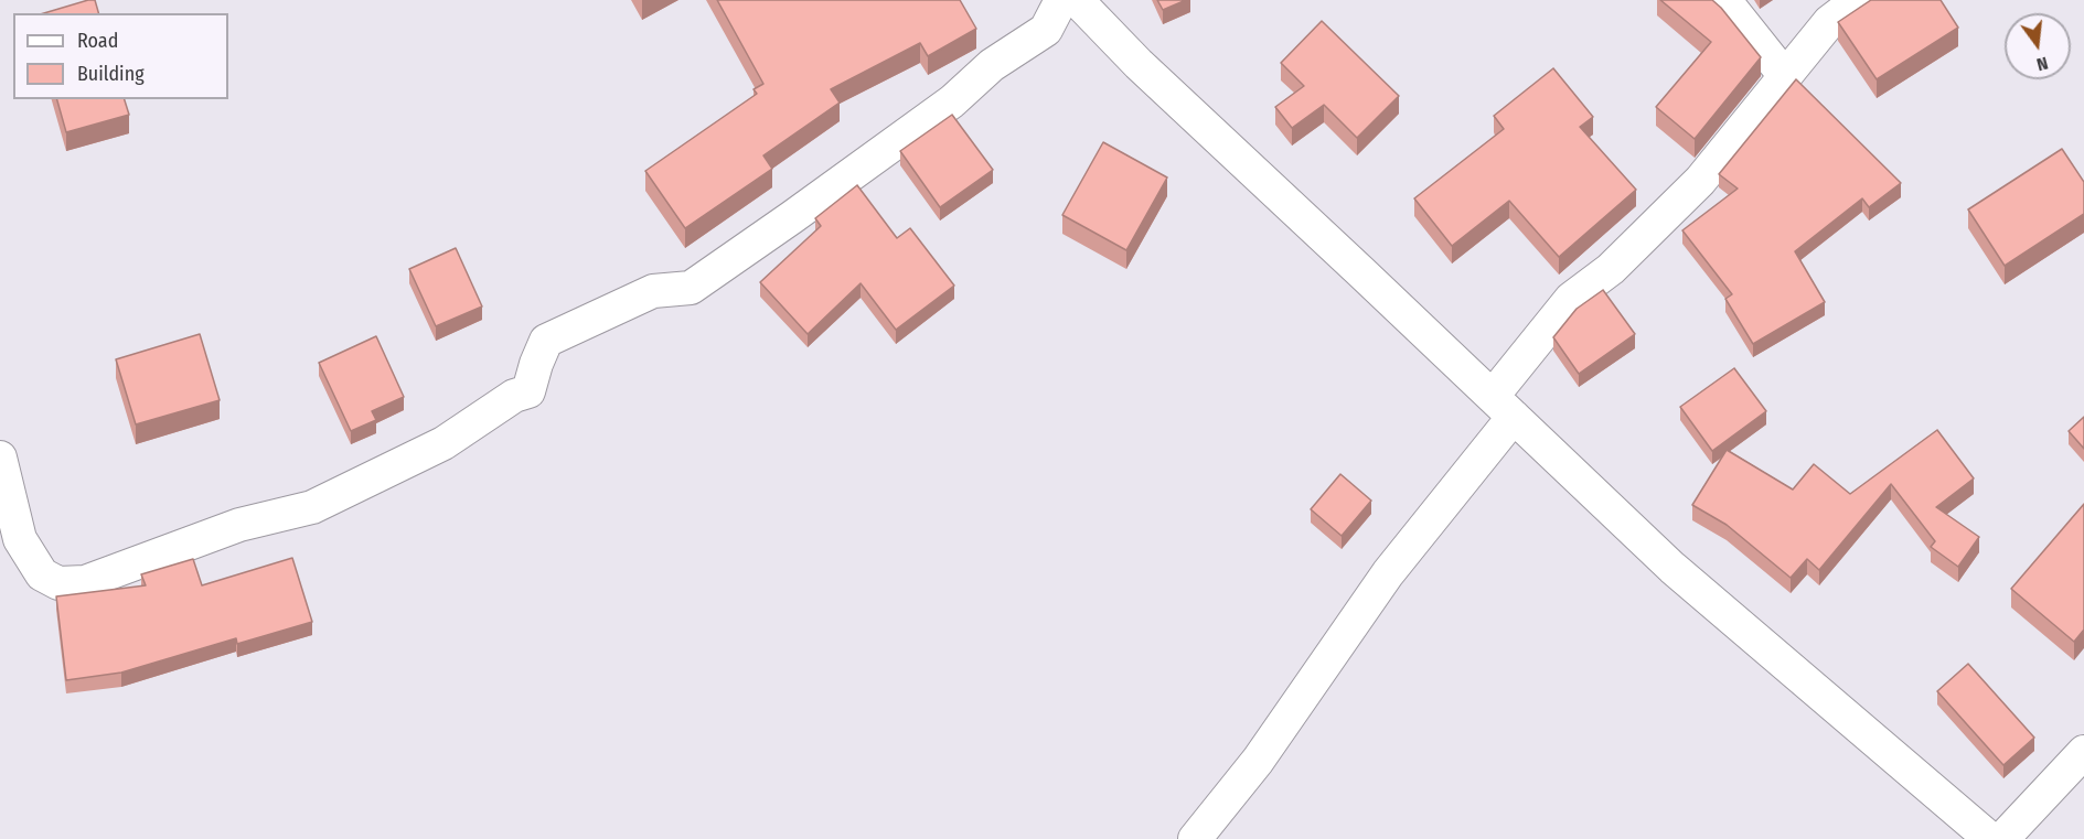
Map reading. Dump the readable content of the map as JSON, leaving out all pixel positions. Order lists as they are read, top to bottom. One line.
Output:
{"legend":["Road","Building"],"north":"bottom"}
